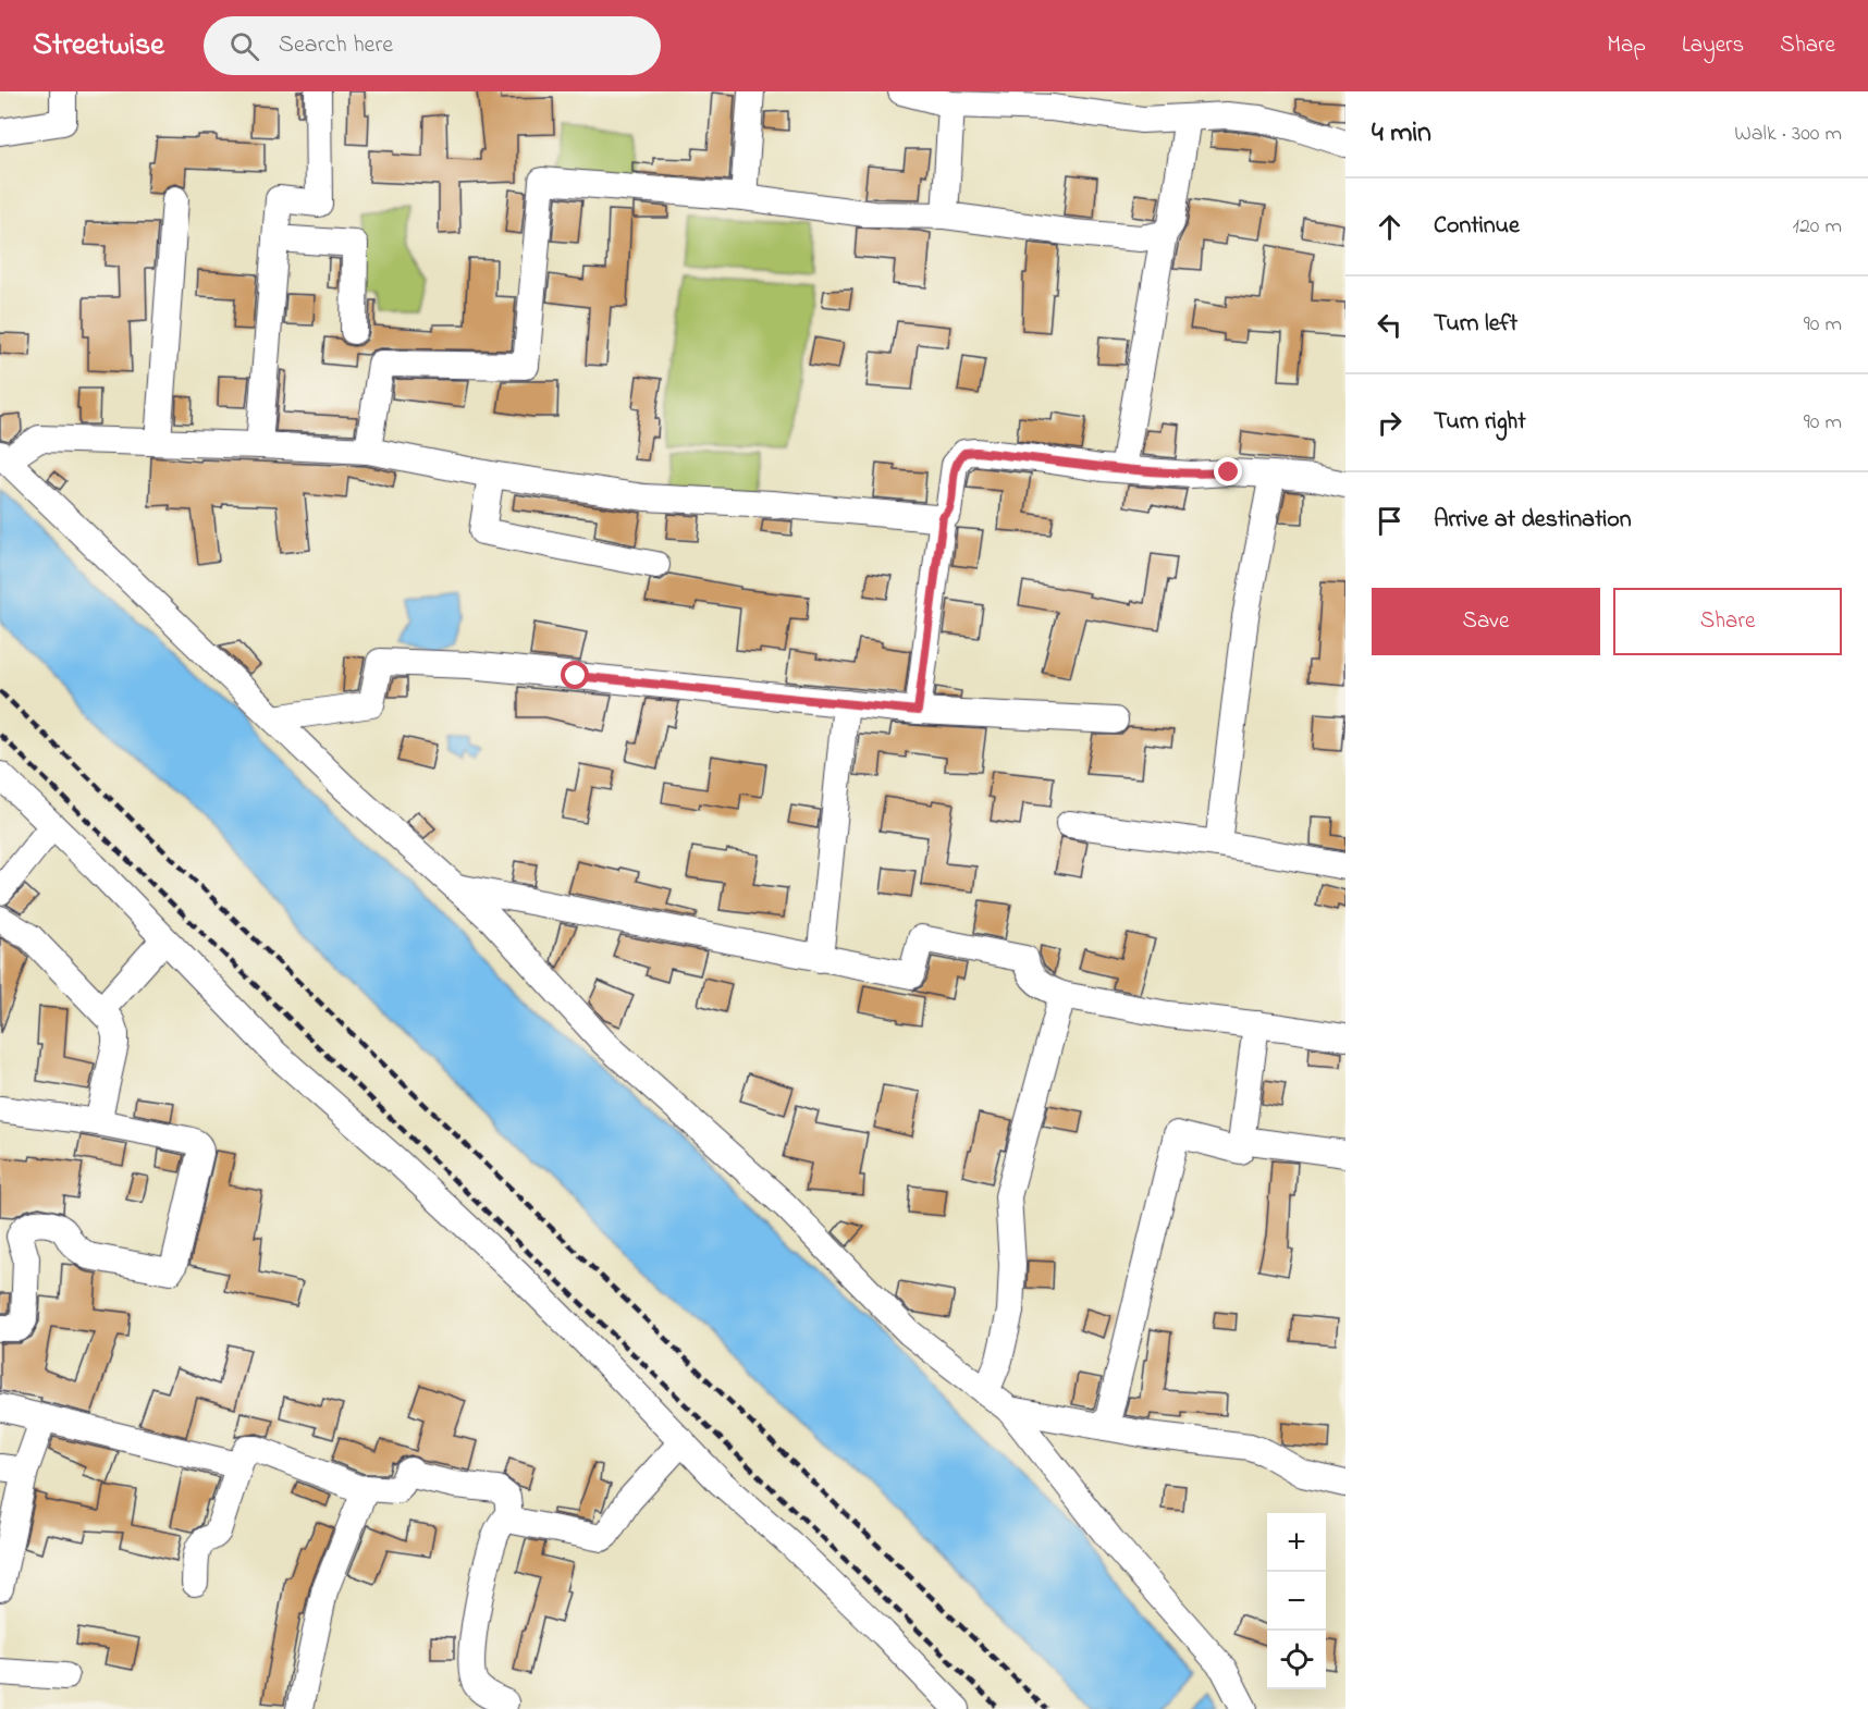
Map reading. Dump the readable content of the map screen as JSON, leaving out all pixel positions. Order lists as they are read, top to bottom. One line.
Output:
{"page":{"header":"Streetwise","search":"Search here","nav":["Map","Layers","Share"],"heading":["4 min","Walk · 300 m"],"list":[["Continue","120 m"],["Turn left","90 m"],["Turn right","90 m"],"Arrive at destination"],"buttons":["Save","Share"],"map_buttons":["+","−"]}}
